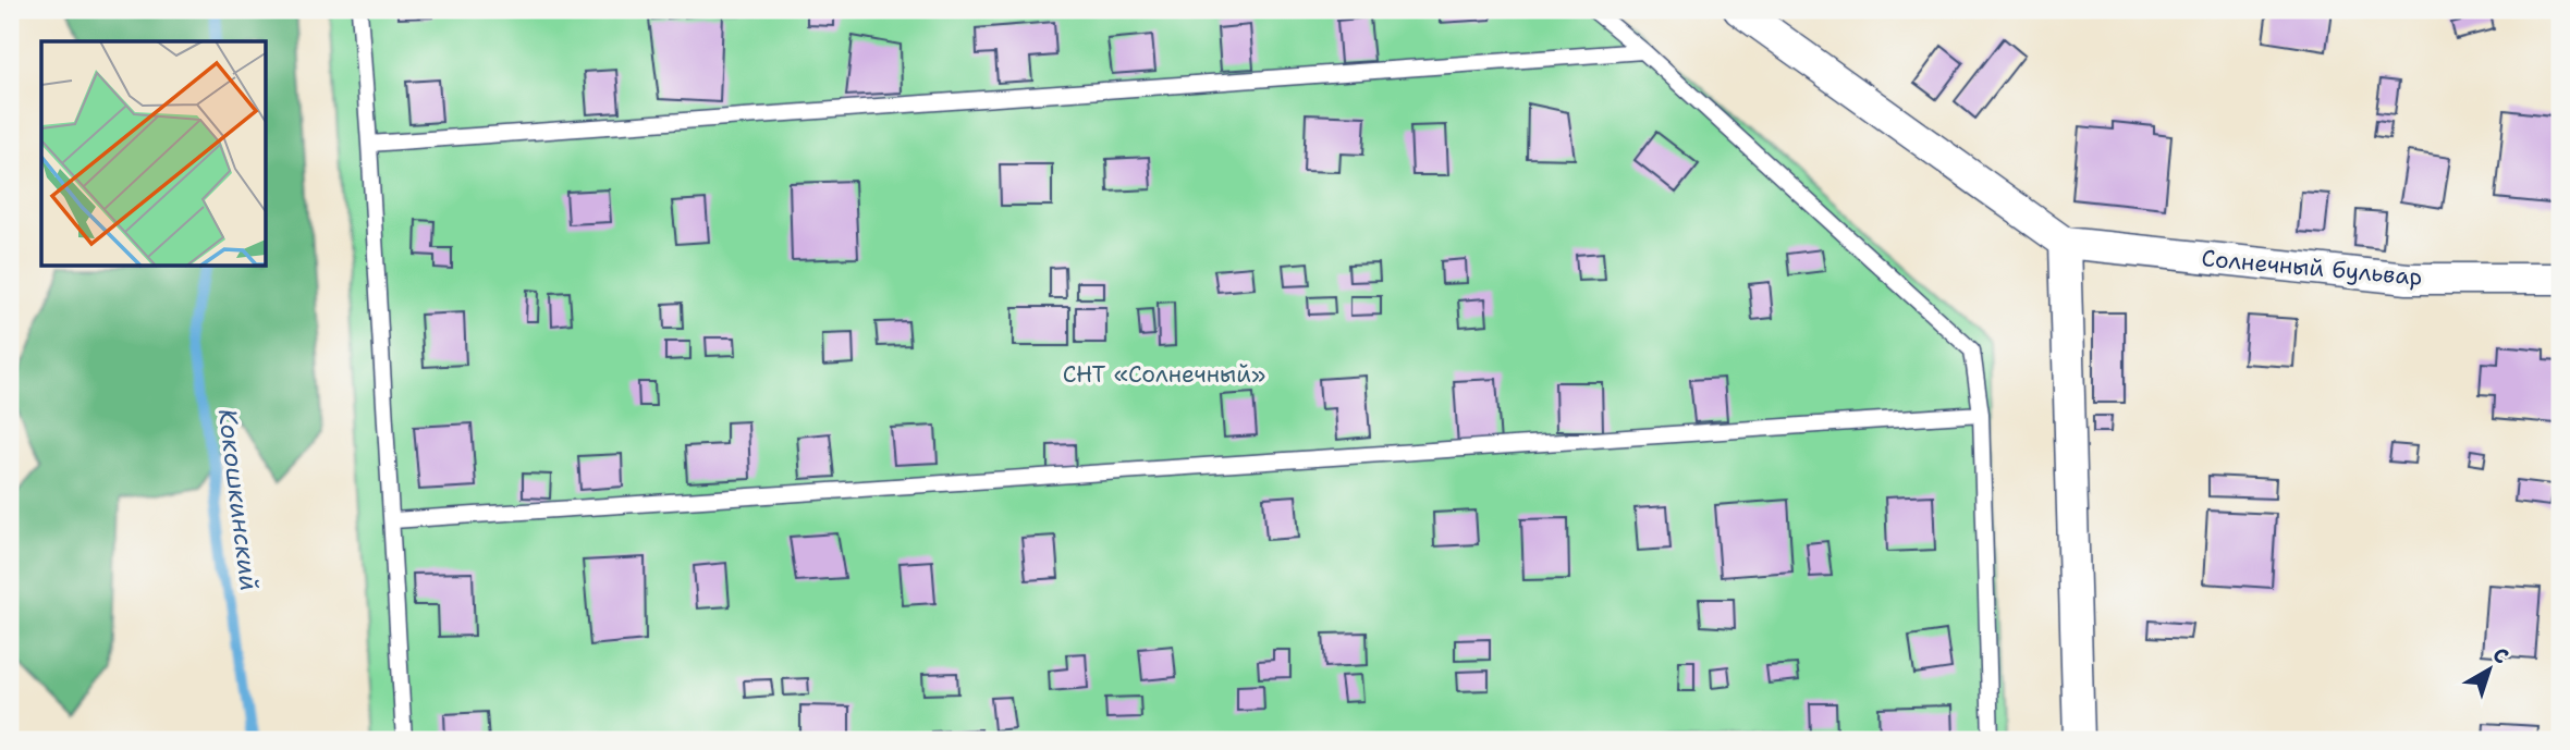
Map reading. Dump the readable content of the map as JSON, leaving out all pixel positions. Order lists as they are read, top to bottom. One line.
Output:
{"streets":{"street":["Солнечный бульвар"]},"water":["Кокошкинский"],"parks":["СНТ «Солнечный»"],"north":"top right"}
